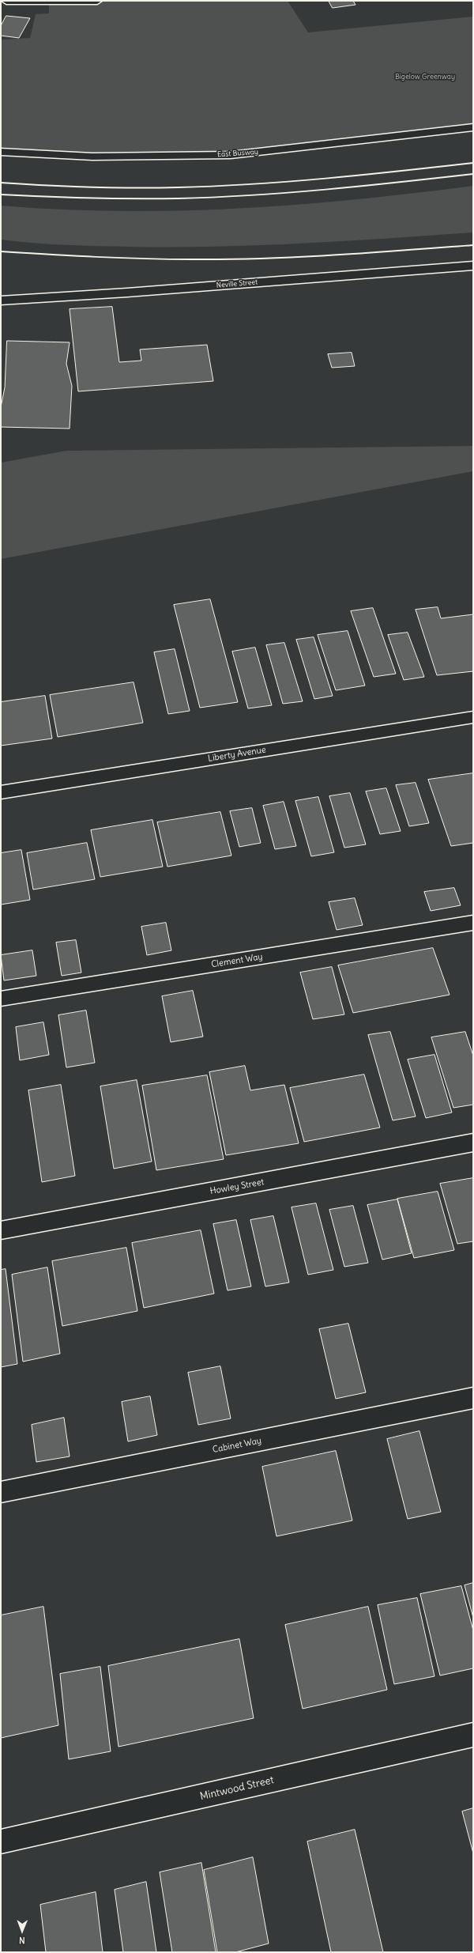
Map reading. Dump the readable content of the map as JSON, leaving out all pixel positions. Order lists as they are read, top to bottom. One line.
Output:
{"streets":{"street":["East Busway","Neville Street","Liberty Avenue","Clement Way","Howley Street","Cabinet Way","Mintwood Street"]},"parks":["Bigelow Greenway"],"north":"bottom"}
